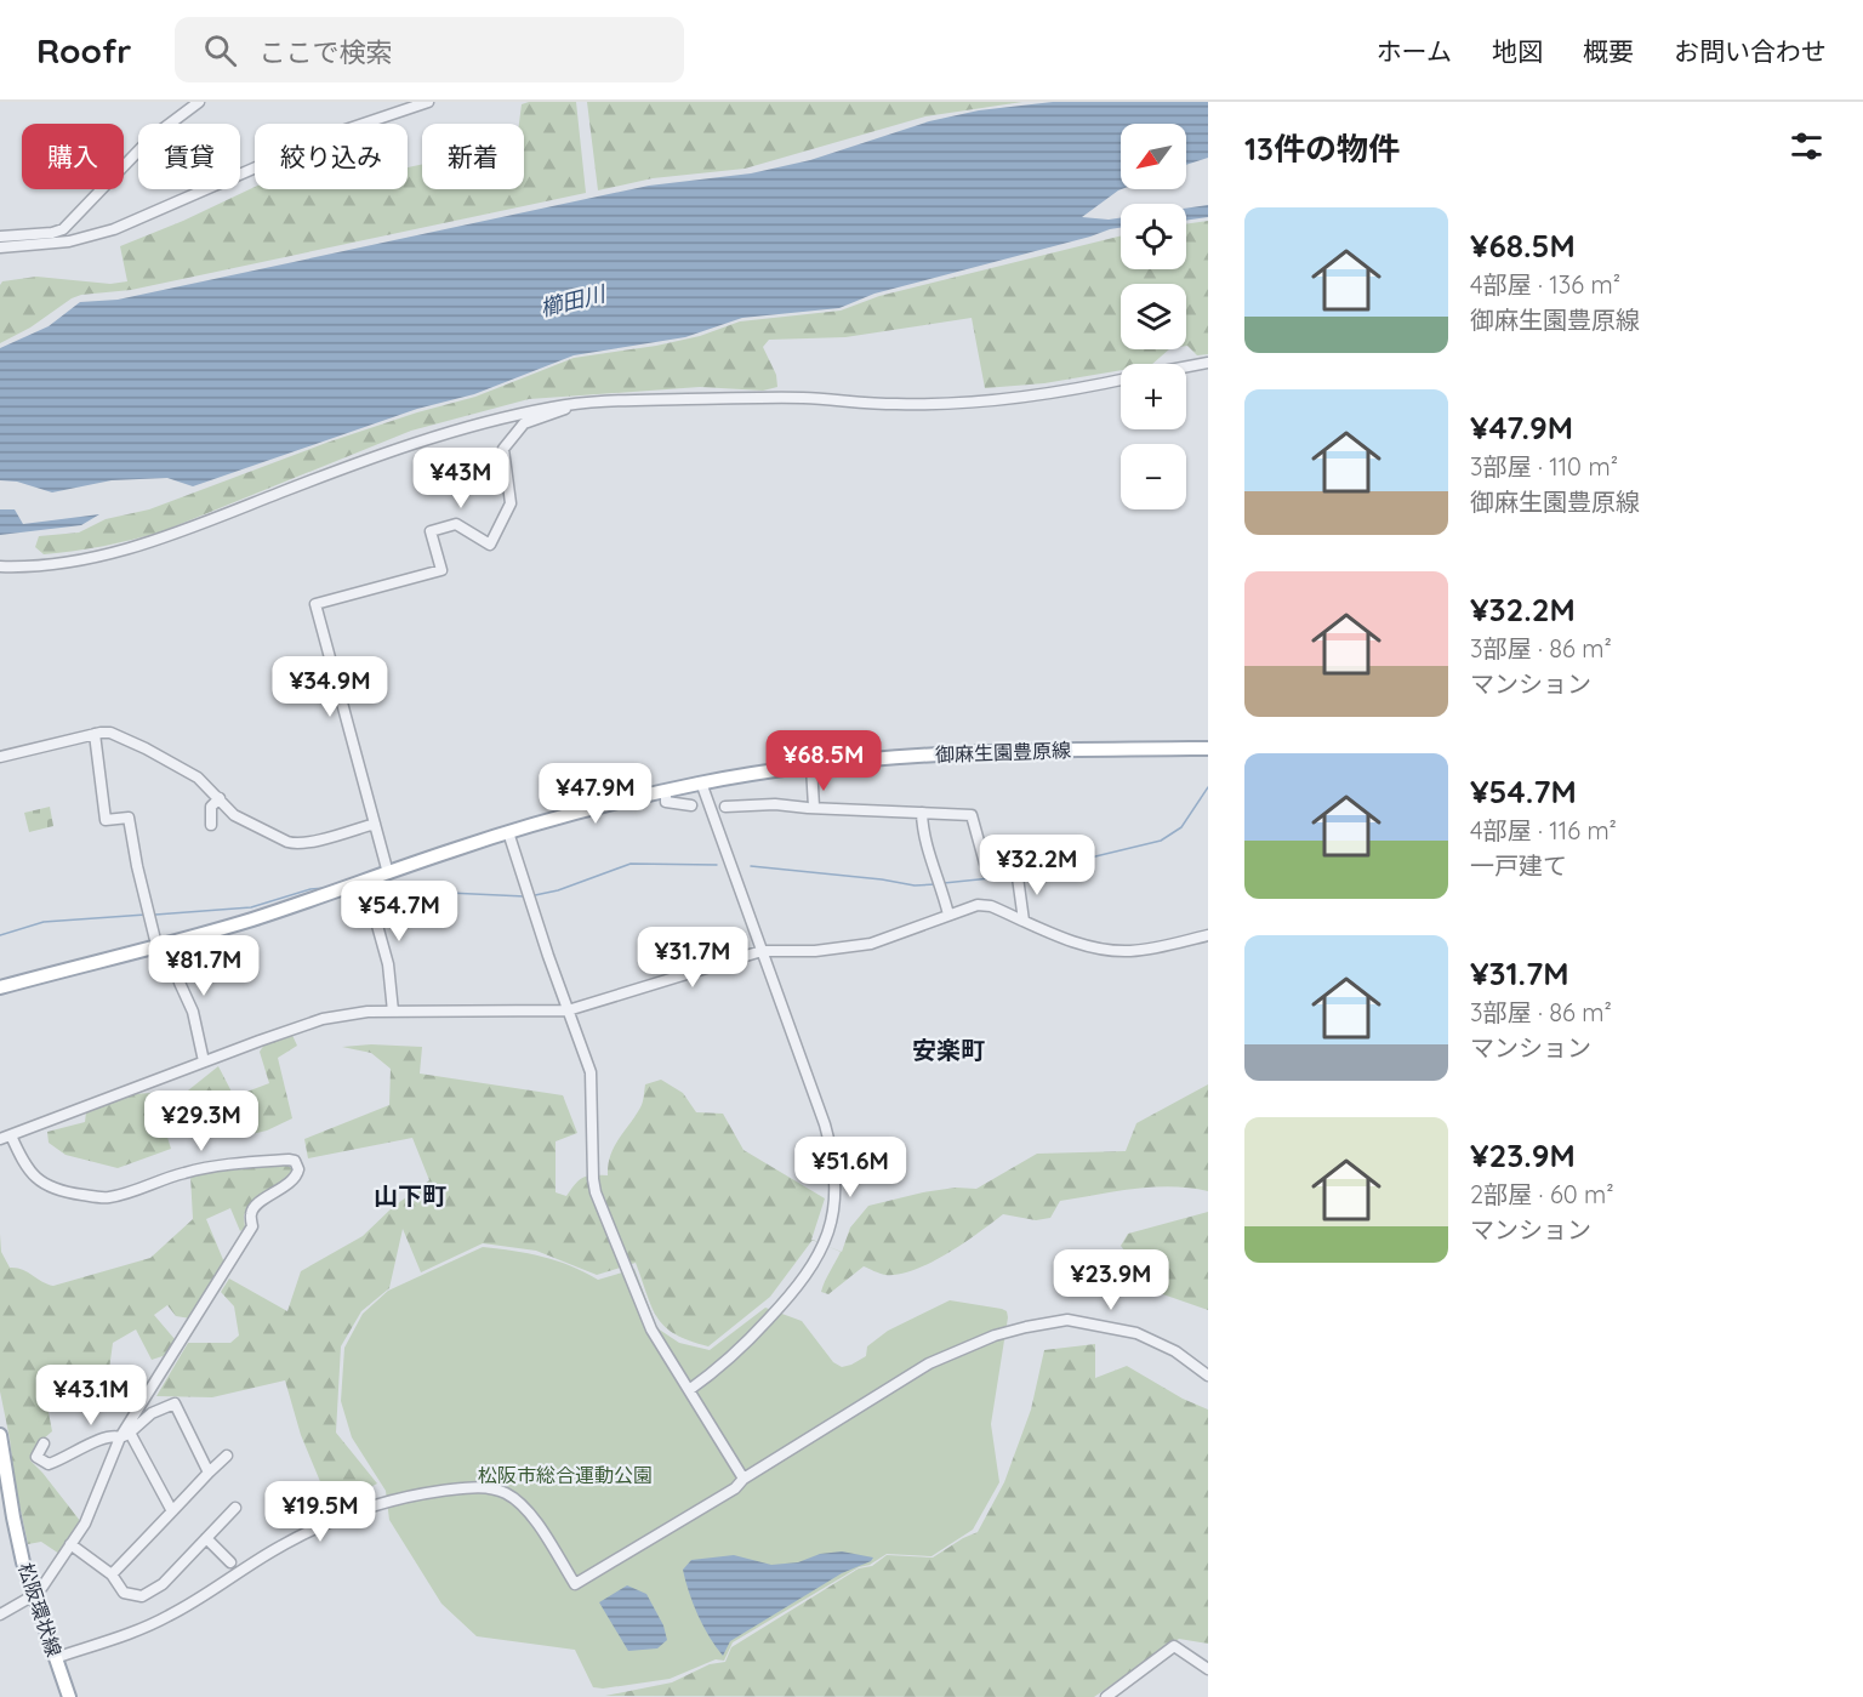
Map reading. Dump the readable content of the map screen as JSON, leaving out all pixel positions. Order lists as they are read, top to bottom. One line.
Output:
{"streets":{"main road":["御麻生園豊原線","松阪環状線"]},"districts":["安楽町","山下町"],"water":["櫛田川"],"parks":["松阪市総合運動公園"],"north":"bottom left","page":{"header":"Roofr","search":"ここで検索","nav":["ホーム","地図","概要","お問い合わせ"],"heading":"13件の物件","map_buttons":["+","−"],"chip":["購入","賃貸","絞り込み","新着"],"list":[{"name":"¥68.5M","note":"4部屋 · 136 m² · 御麻生園豊原線"},{"name":"¥47.9M","note":"3部屋 · 110 m² · 御麻生園豊原線"},{"name":"¥32.2M","note":"3部屋 · 86 m² · マンション"},{"name":"¥54.7M","note":"4部屋 · 116 m² · 一戸建て"},{"name":"¥31.7M","note":"3部屋 · 86 m² · マンション"},{"name":"¥23.9M","note":"2部屋 · 60 m² · マンション"}],"price":["¥43M","¥34.9M","¥68.5M","¥47.9M","¥32.2M","¥54.7M","¥31.7M","¥81.7M","¥29.3M","¥51.6M","¥23.9M","¥43.1M","¥19.5M"]}}
